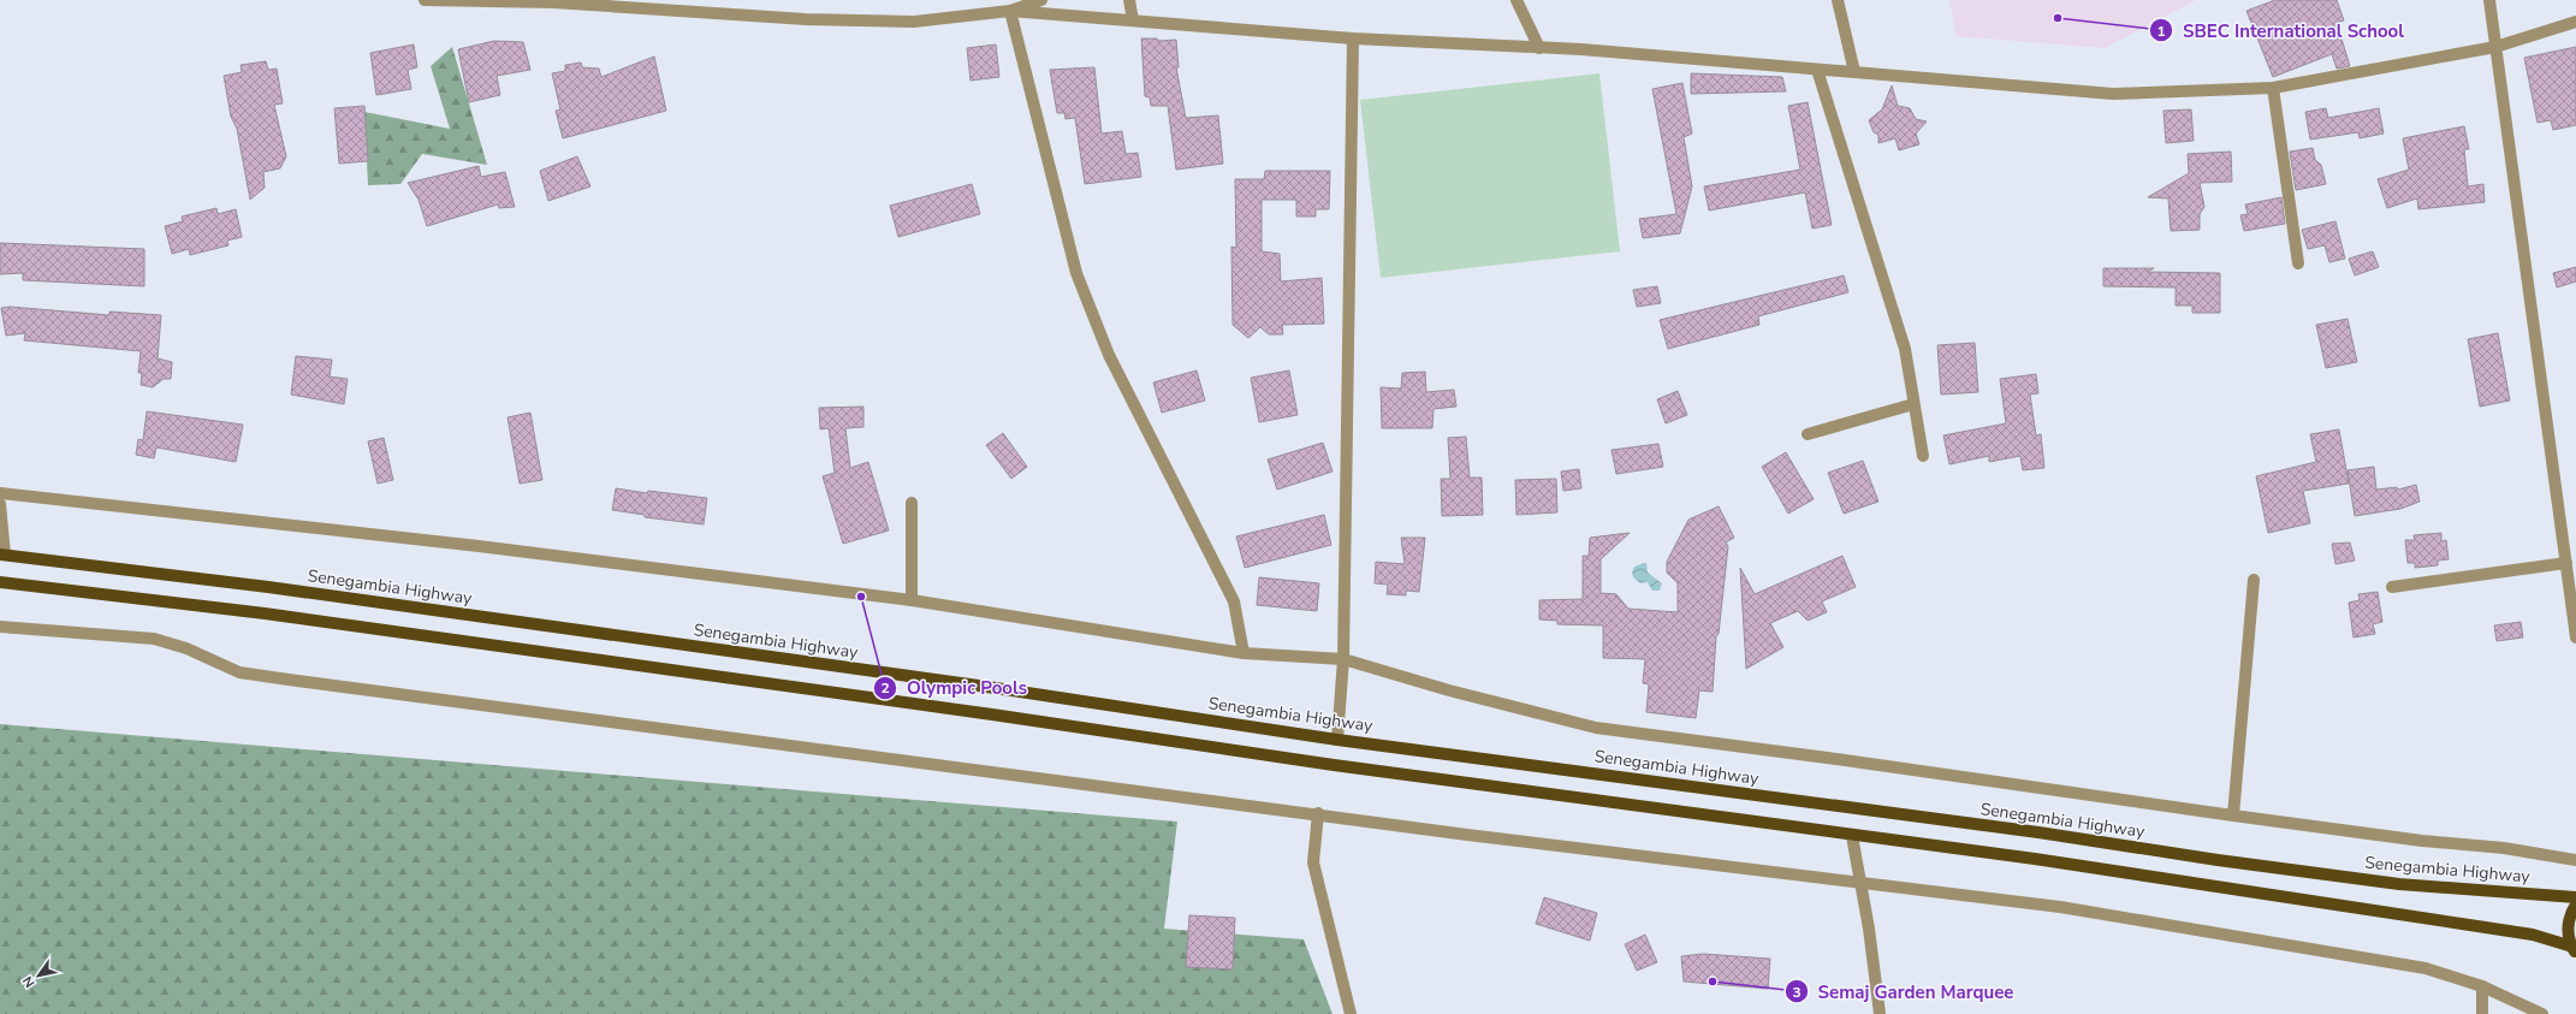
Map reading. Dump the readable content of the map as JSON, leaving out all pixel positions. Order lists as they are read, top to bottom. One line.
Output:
{"streets":{"main road":["Senegambia Highway"]},"places":["SBEC International School","Olympic Pools","Semaj Garden Marquee"],"north":"bottom left"}
